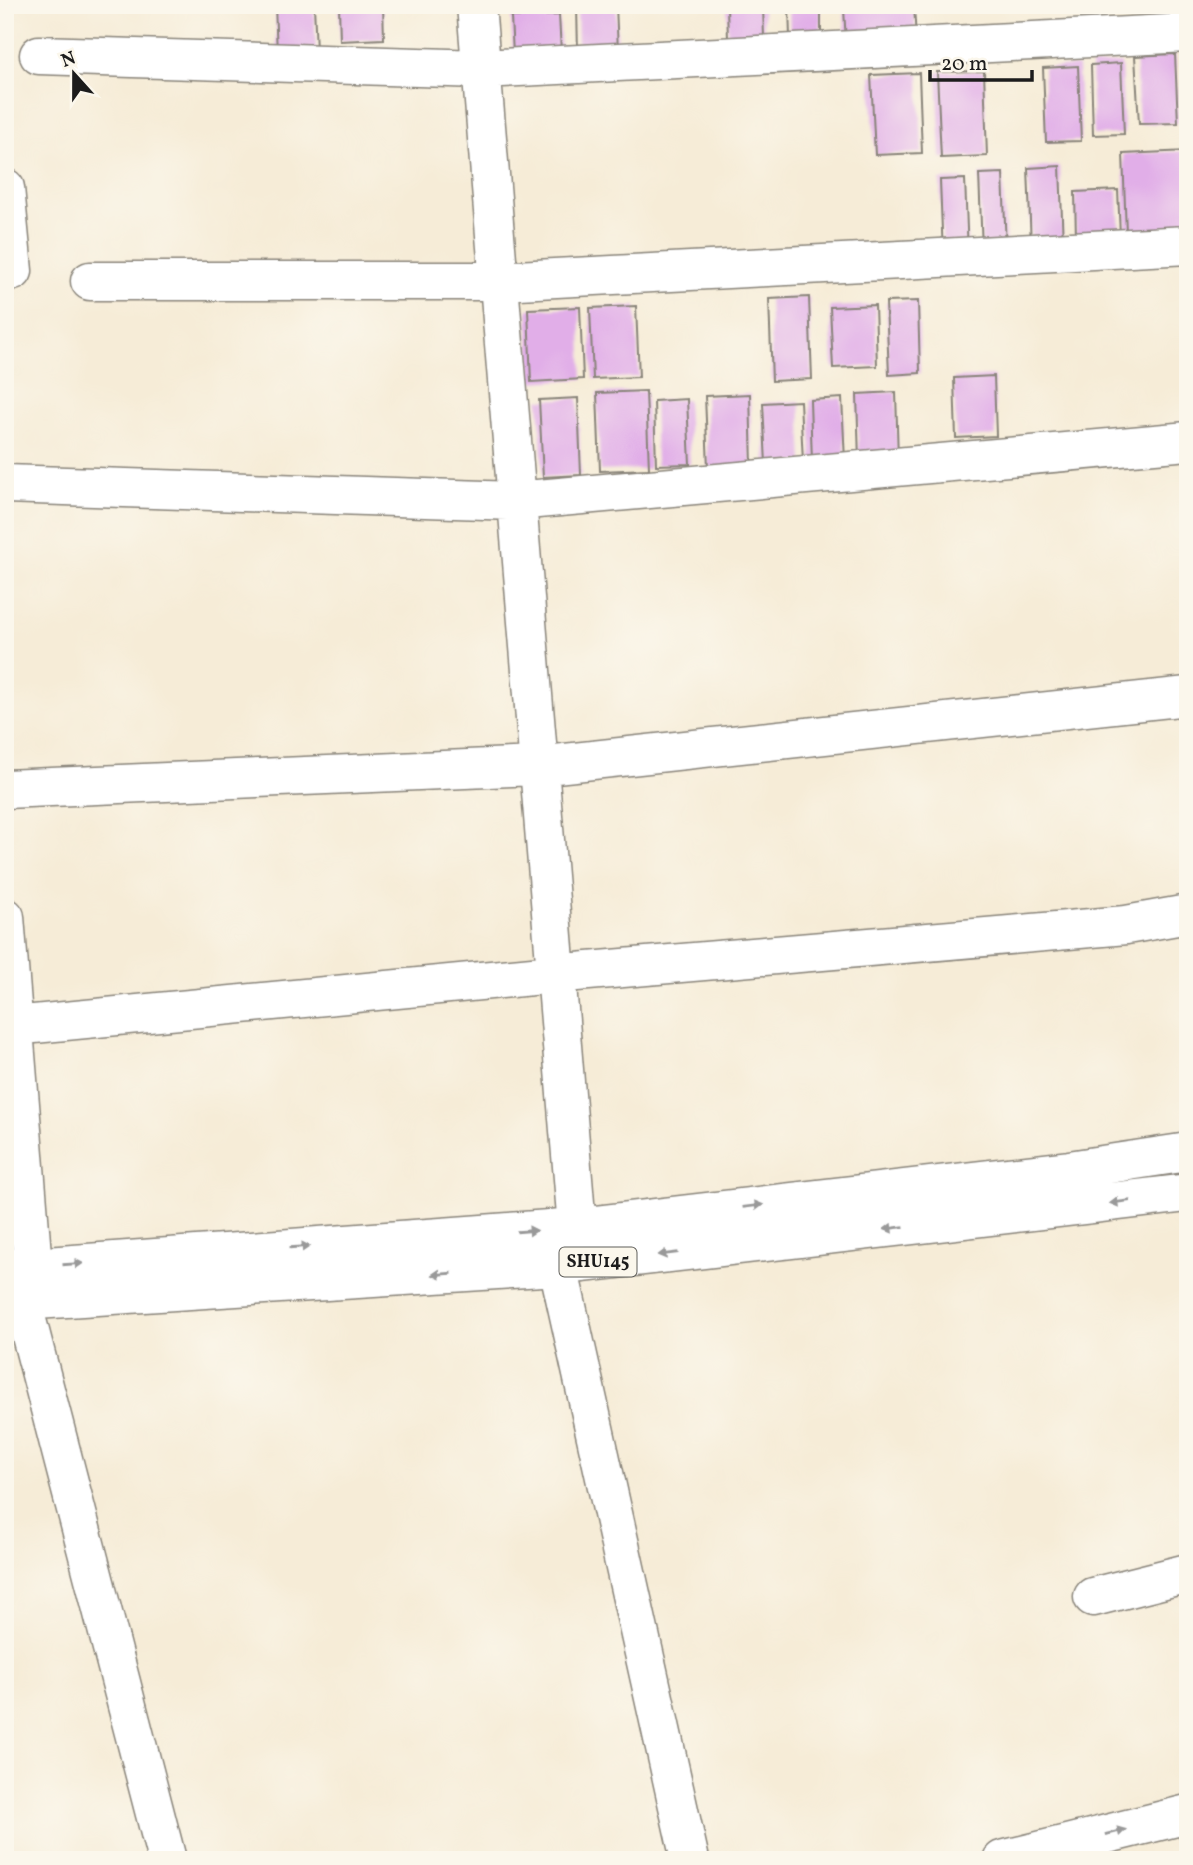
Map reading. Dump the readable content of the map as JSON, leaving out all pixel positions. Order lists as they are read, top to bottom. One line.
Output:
{"streets":{"street":["SHU145"]},"scale_bar":"20 m","north":"top"}
